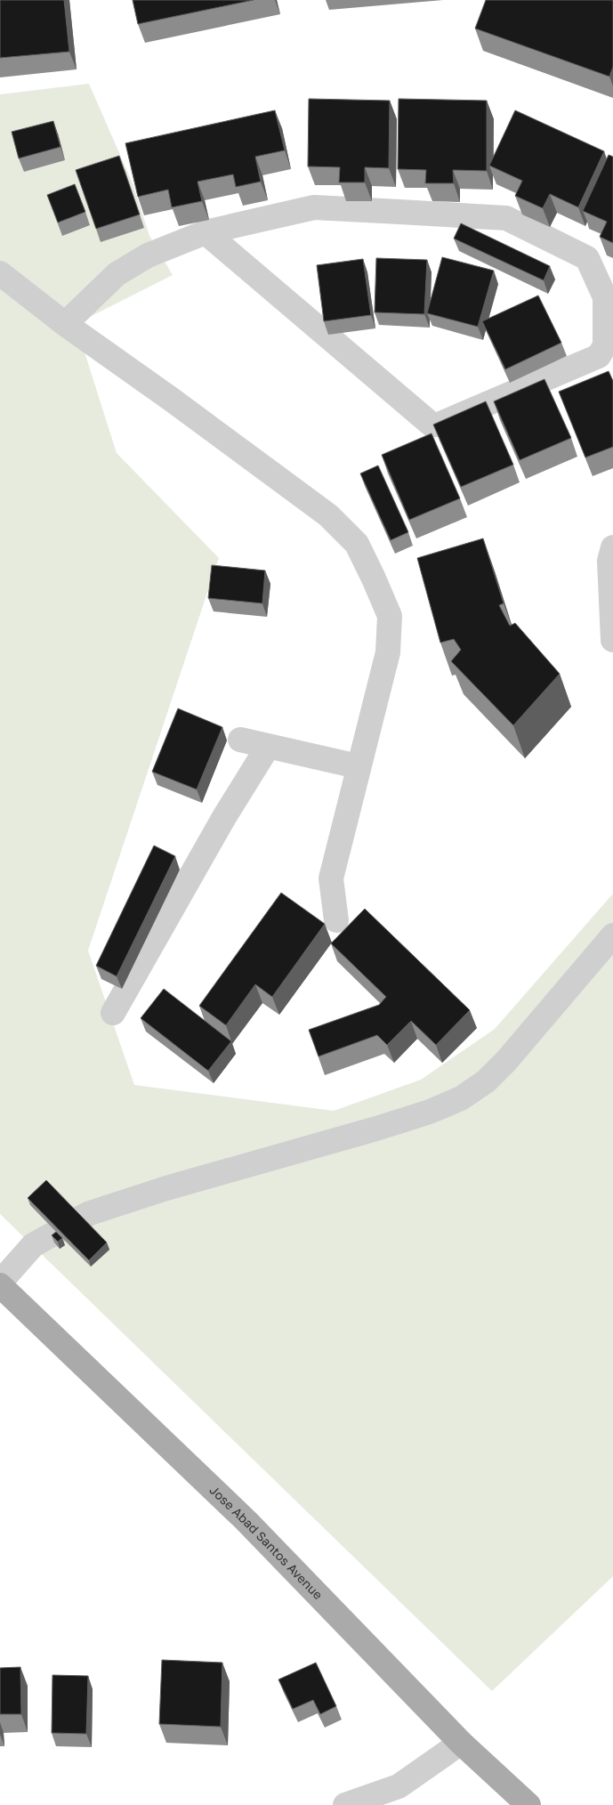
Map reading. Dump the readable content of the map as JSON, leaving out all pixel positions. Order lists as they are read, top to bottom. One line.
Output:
{"streets":{"main road":["Jose Abad Santos Avenue"]}}
